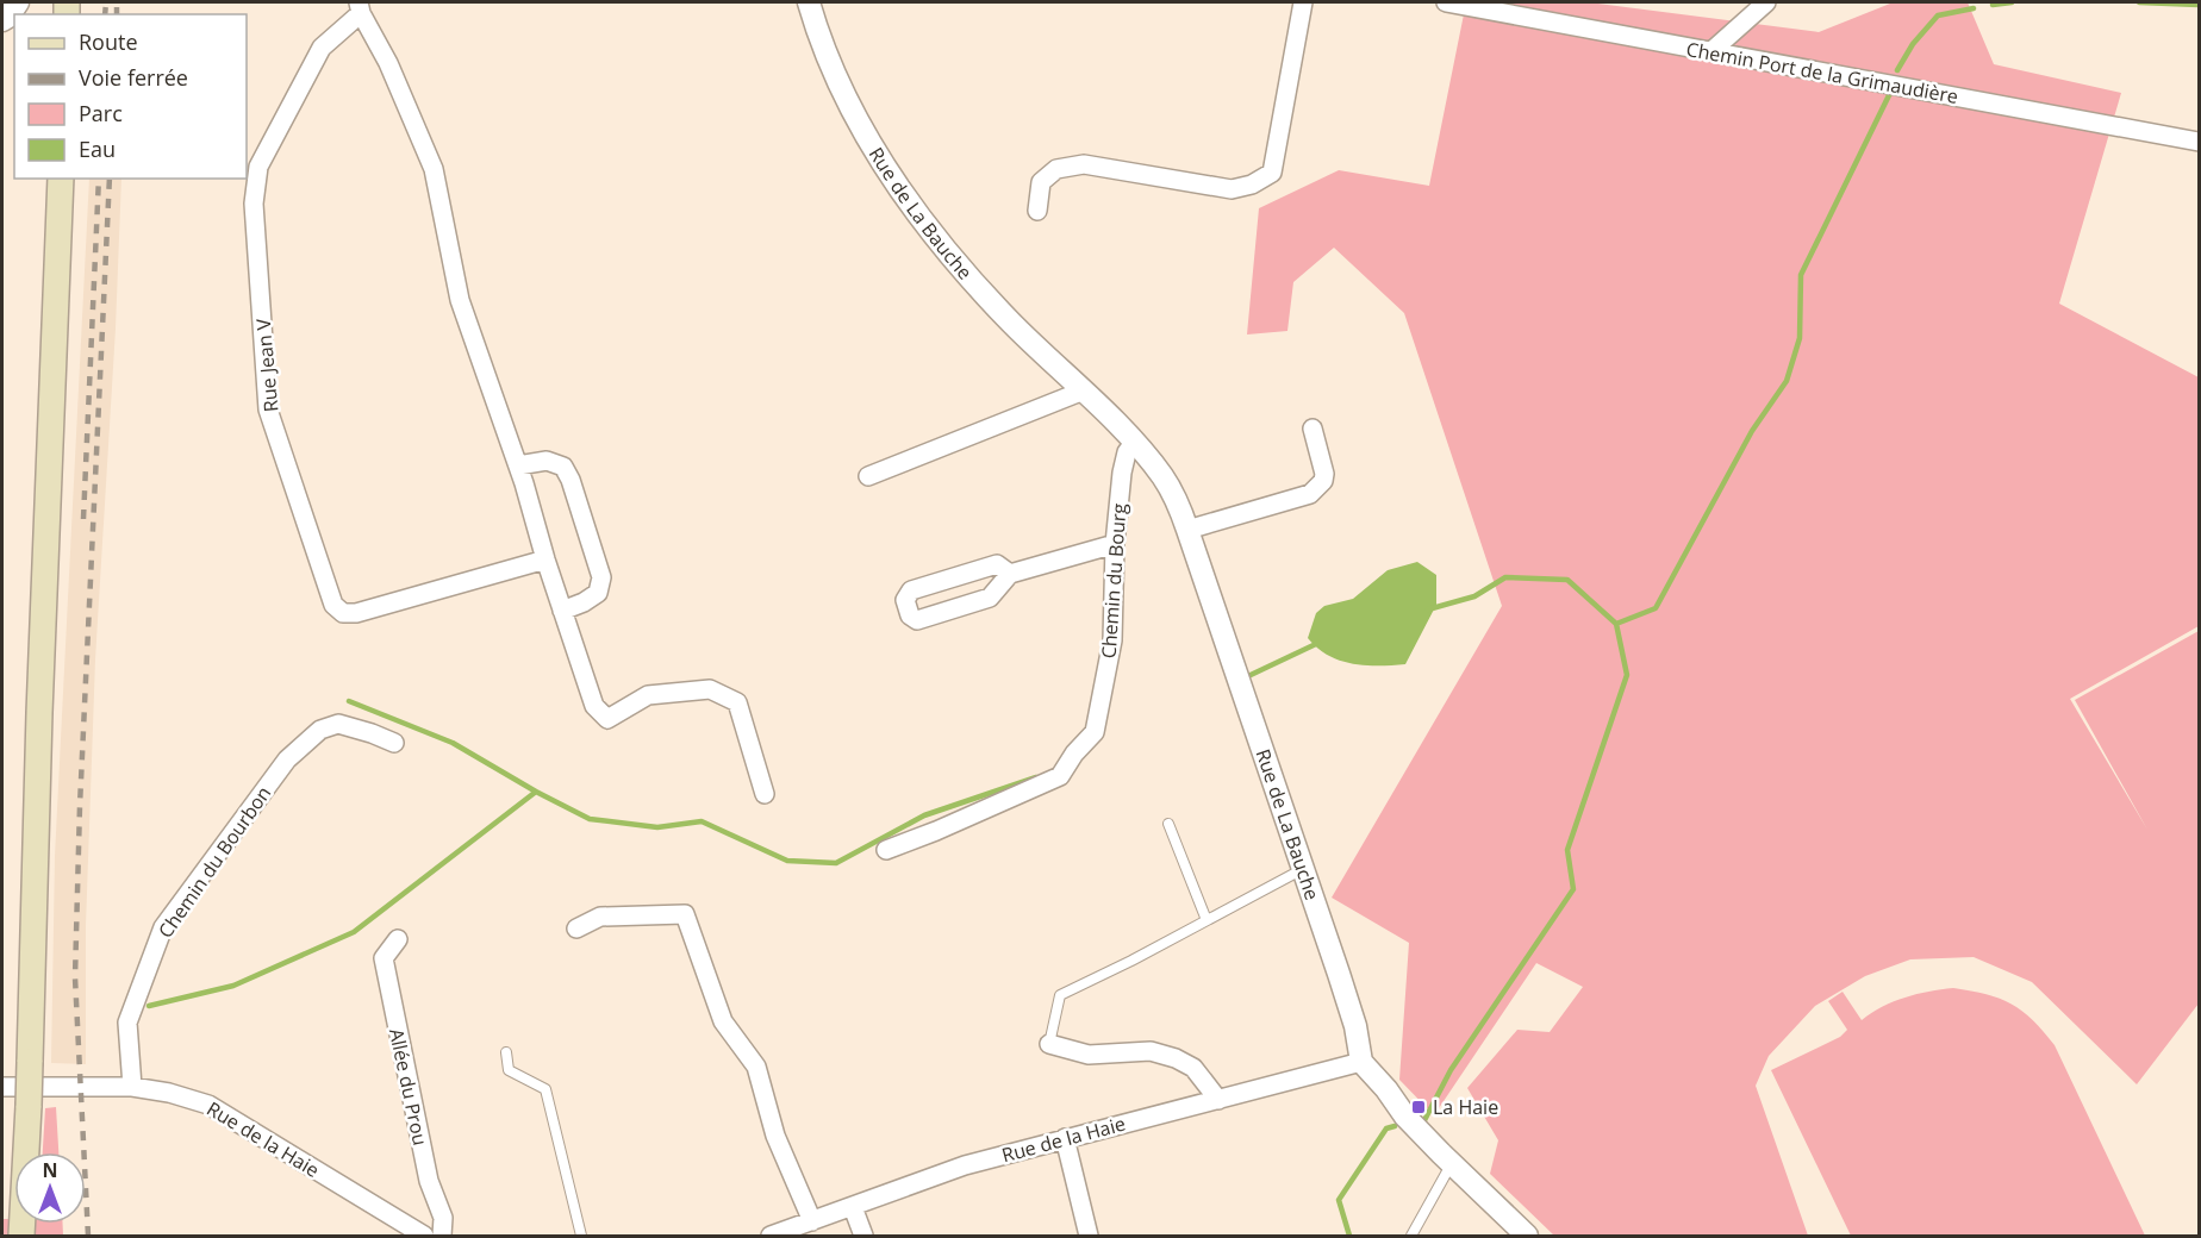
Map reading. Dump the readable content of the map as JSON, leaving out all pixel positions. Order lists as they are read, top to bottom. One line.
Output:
{"streets":{"street":["Chemin Port de la Grimaudière","Rue de La Bauche","Rue Jean V","Chemin du Bourg","Chemin du Bourbon","Allée du Prou","Rue de la Haie"]},"crossings":[["Rue de La Bauche","Chemin du Bourg"],["Rue de La Bauche","Rue de la Haie"],["Chemin du Bourbon","Rue de la Haie"]],"places":{"transit":["La Haie"]},"legend":["Route","Voie ferrée","Parc","Eau"],"north":"top"}
